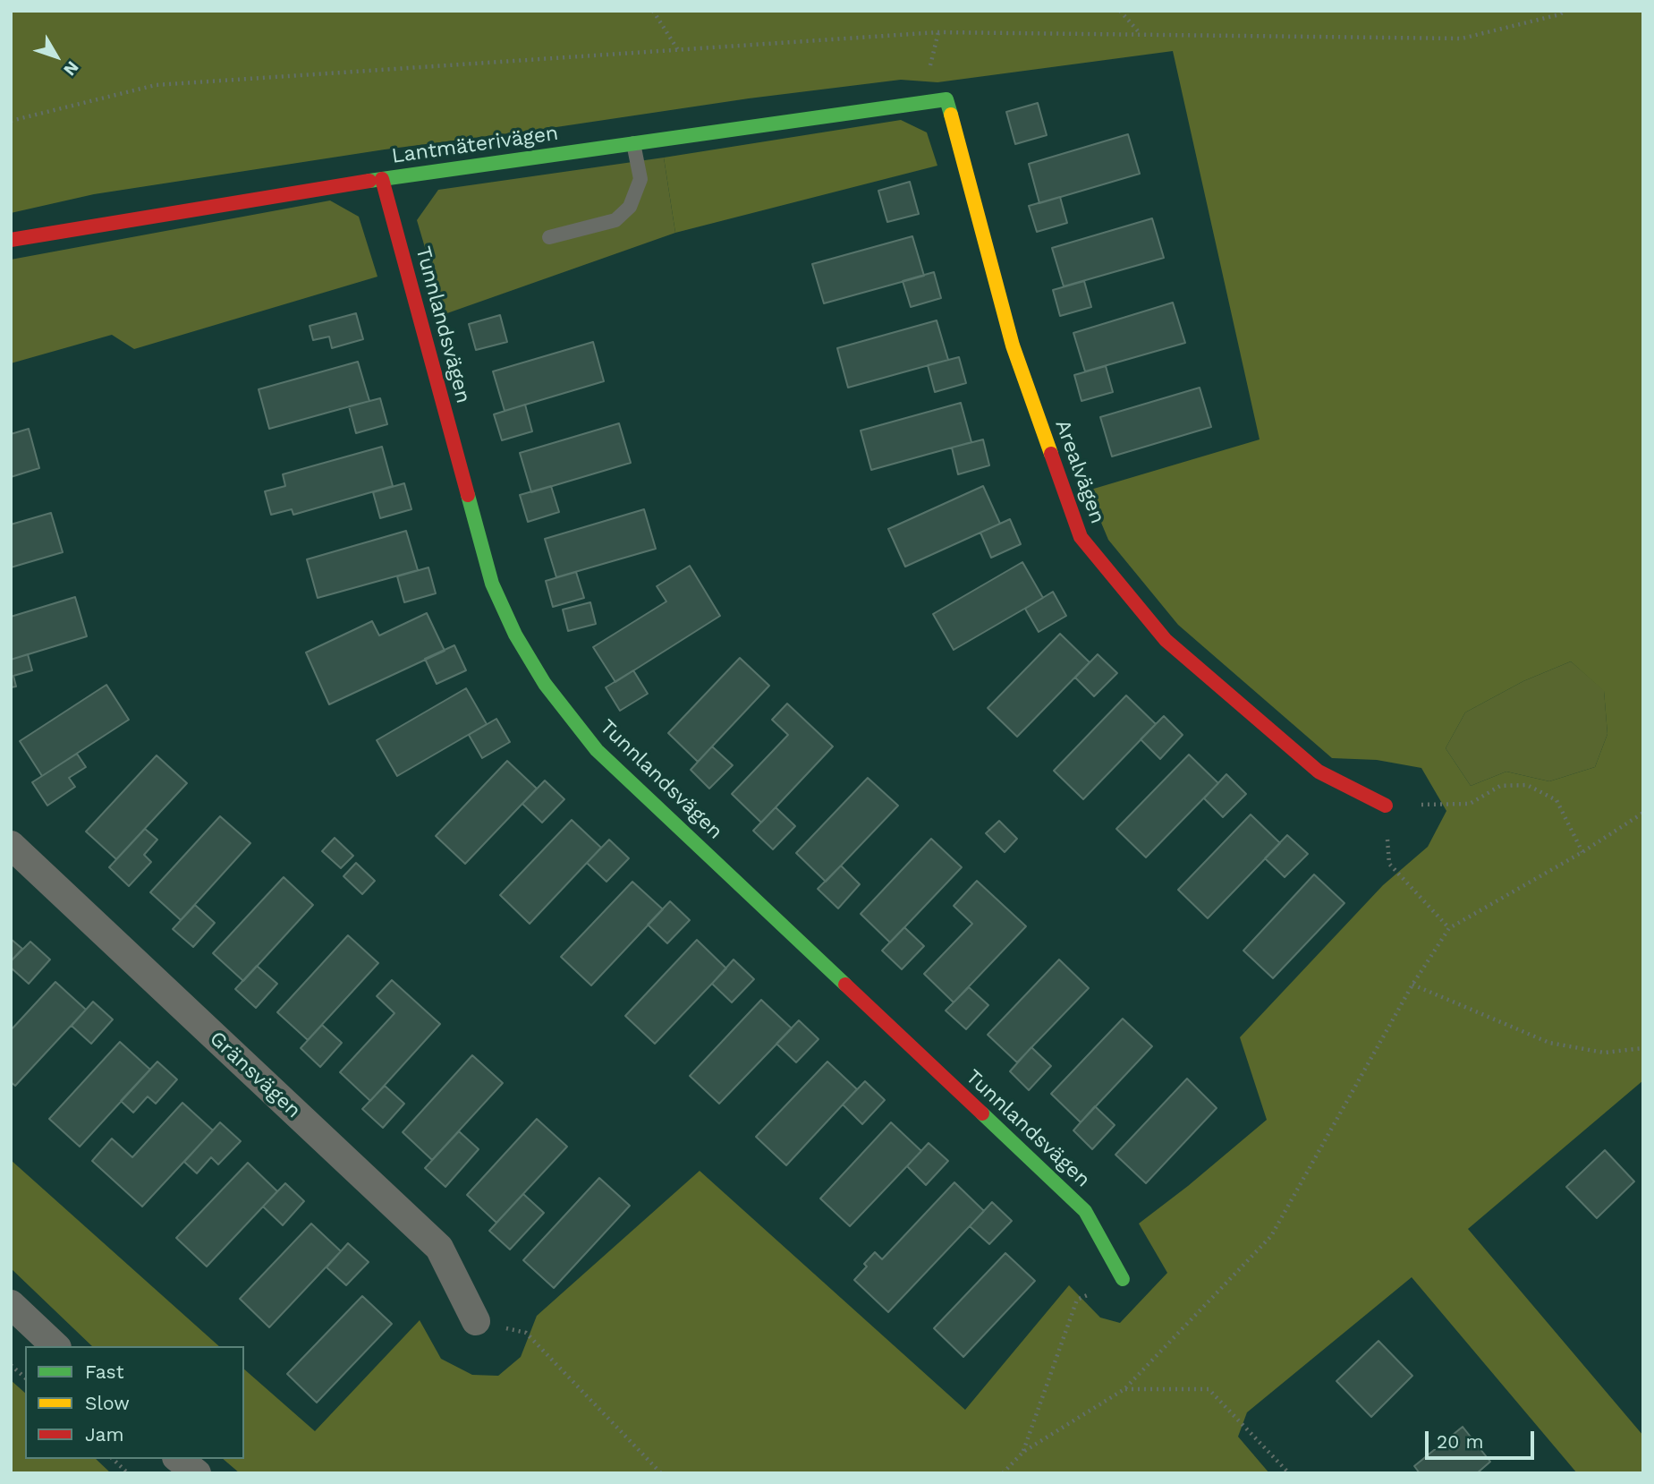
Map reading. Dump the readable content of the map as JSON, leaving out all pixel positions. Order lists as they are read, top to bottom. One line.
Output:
{"streets":{"street":["Lantmäterivägen","Tunnlandsvägen","Arealvägen","Gränsvägen"]},"crossings":[["Lantmäterivägen","Tunnlandsvägen"],["Lantmäterivägen","Arealvägen"]],"legend":["Fast","Slow","Jam"],"scale_bar":"20 m","north":"bottom right"}
